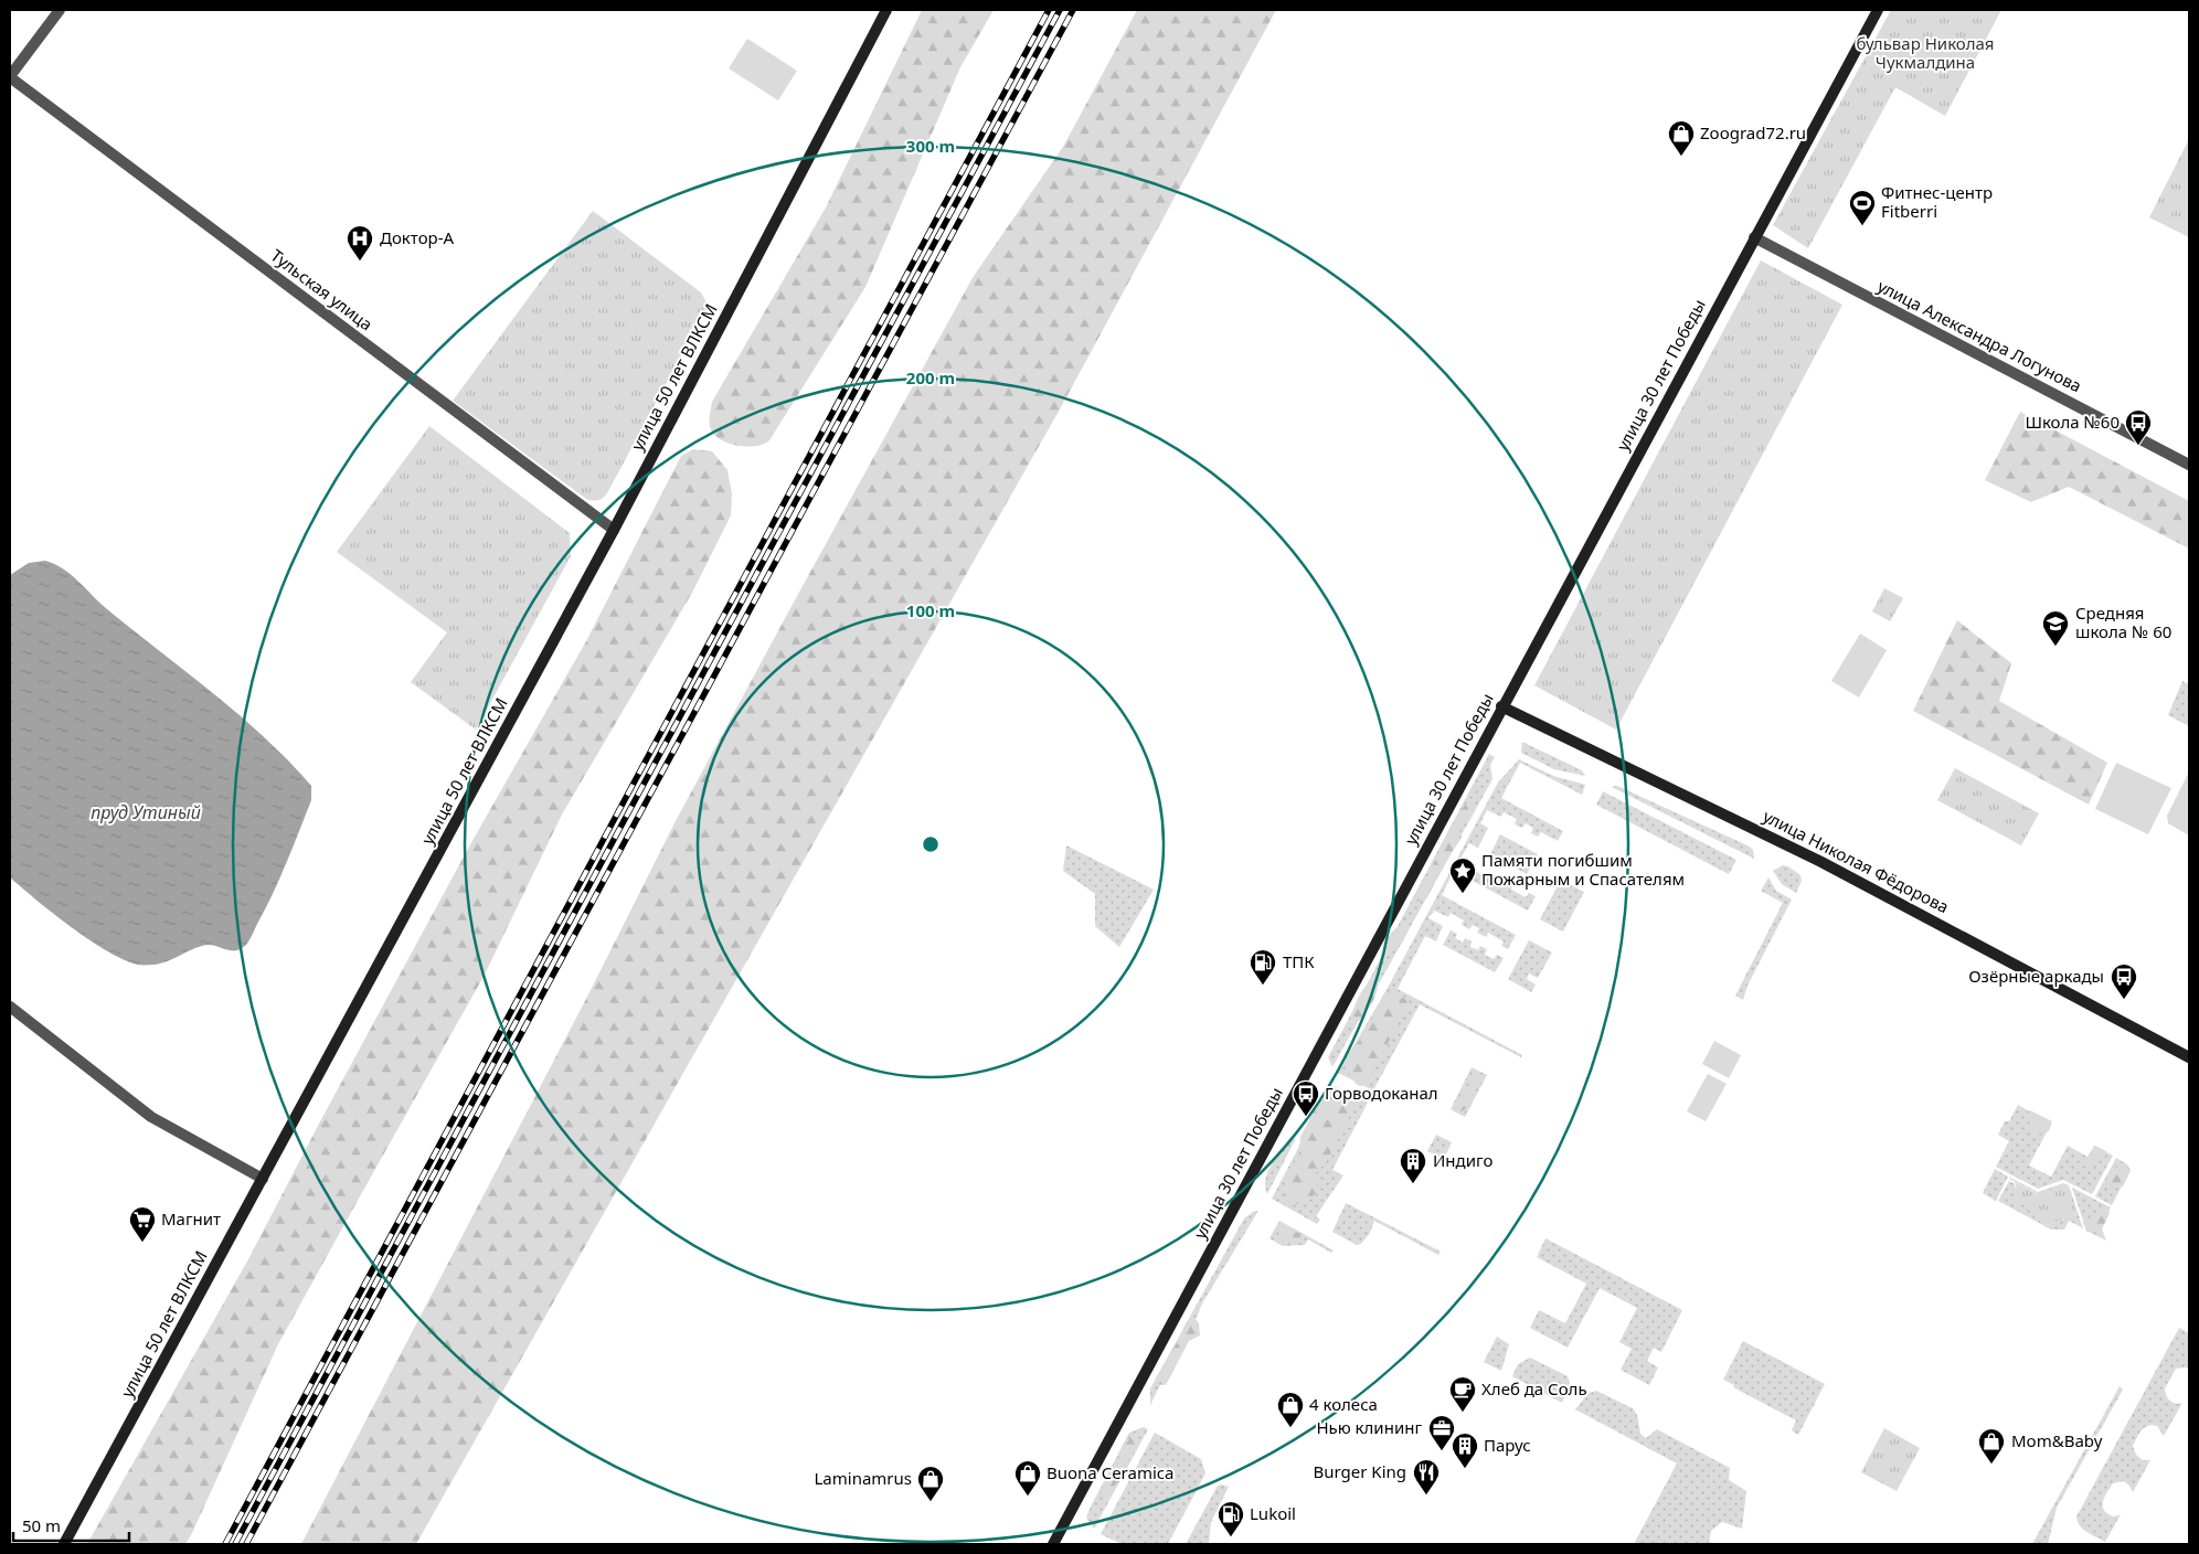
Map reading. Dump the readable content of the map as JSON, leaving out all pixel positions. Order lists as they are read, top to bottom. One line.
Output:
{"streets":{"street":["Тульская улица","улица Александра Логунова","улица 30 лет Победы","улица 50 лет ВЛКСМ","улица Николая Фёдорова"]},"crossings":[["Тульская улица","улица 50 лет ВЛКСМ"],["улица Александра Логунова","улица 30 лет Победы"],["улица 30 лет Победы","улица Николая Фёдорова"]],"water":["пруд Утиный"],"parks":["бульвар Николая Чукмалдина"],"places":{"shop":["Zoograd72.ru","4 колеса","Mom&Baby","Buona Ceramica","Laminamrus"],"sports":["Фитнес-центр Fitberri"],"hospital":["Доктор-А"],"bus stop":["Школа №60","Озёрные аркады","Горводоканал"],"school or university":["Средняя школа № 60"],"place":["Памяти погибшим Пожарным и Спасателям"],"fuel station":["ТПК","Lukoil"],"building":["Индиго","Парус"],"supermarket":["Магнит"],"cafe":["Хлеб да Соль"],"office":["Нью клининг"],"restaurant":["Burger King"]},"scale_bar":"50 m","rings":["300 m","200 m","100 m"]}
